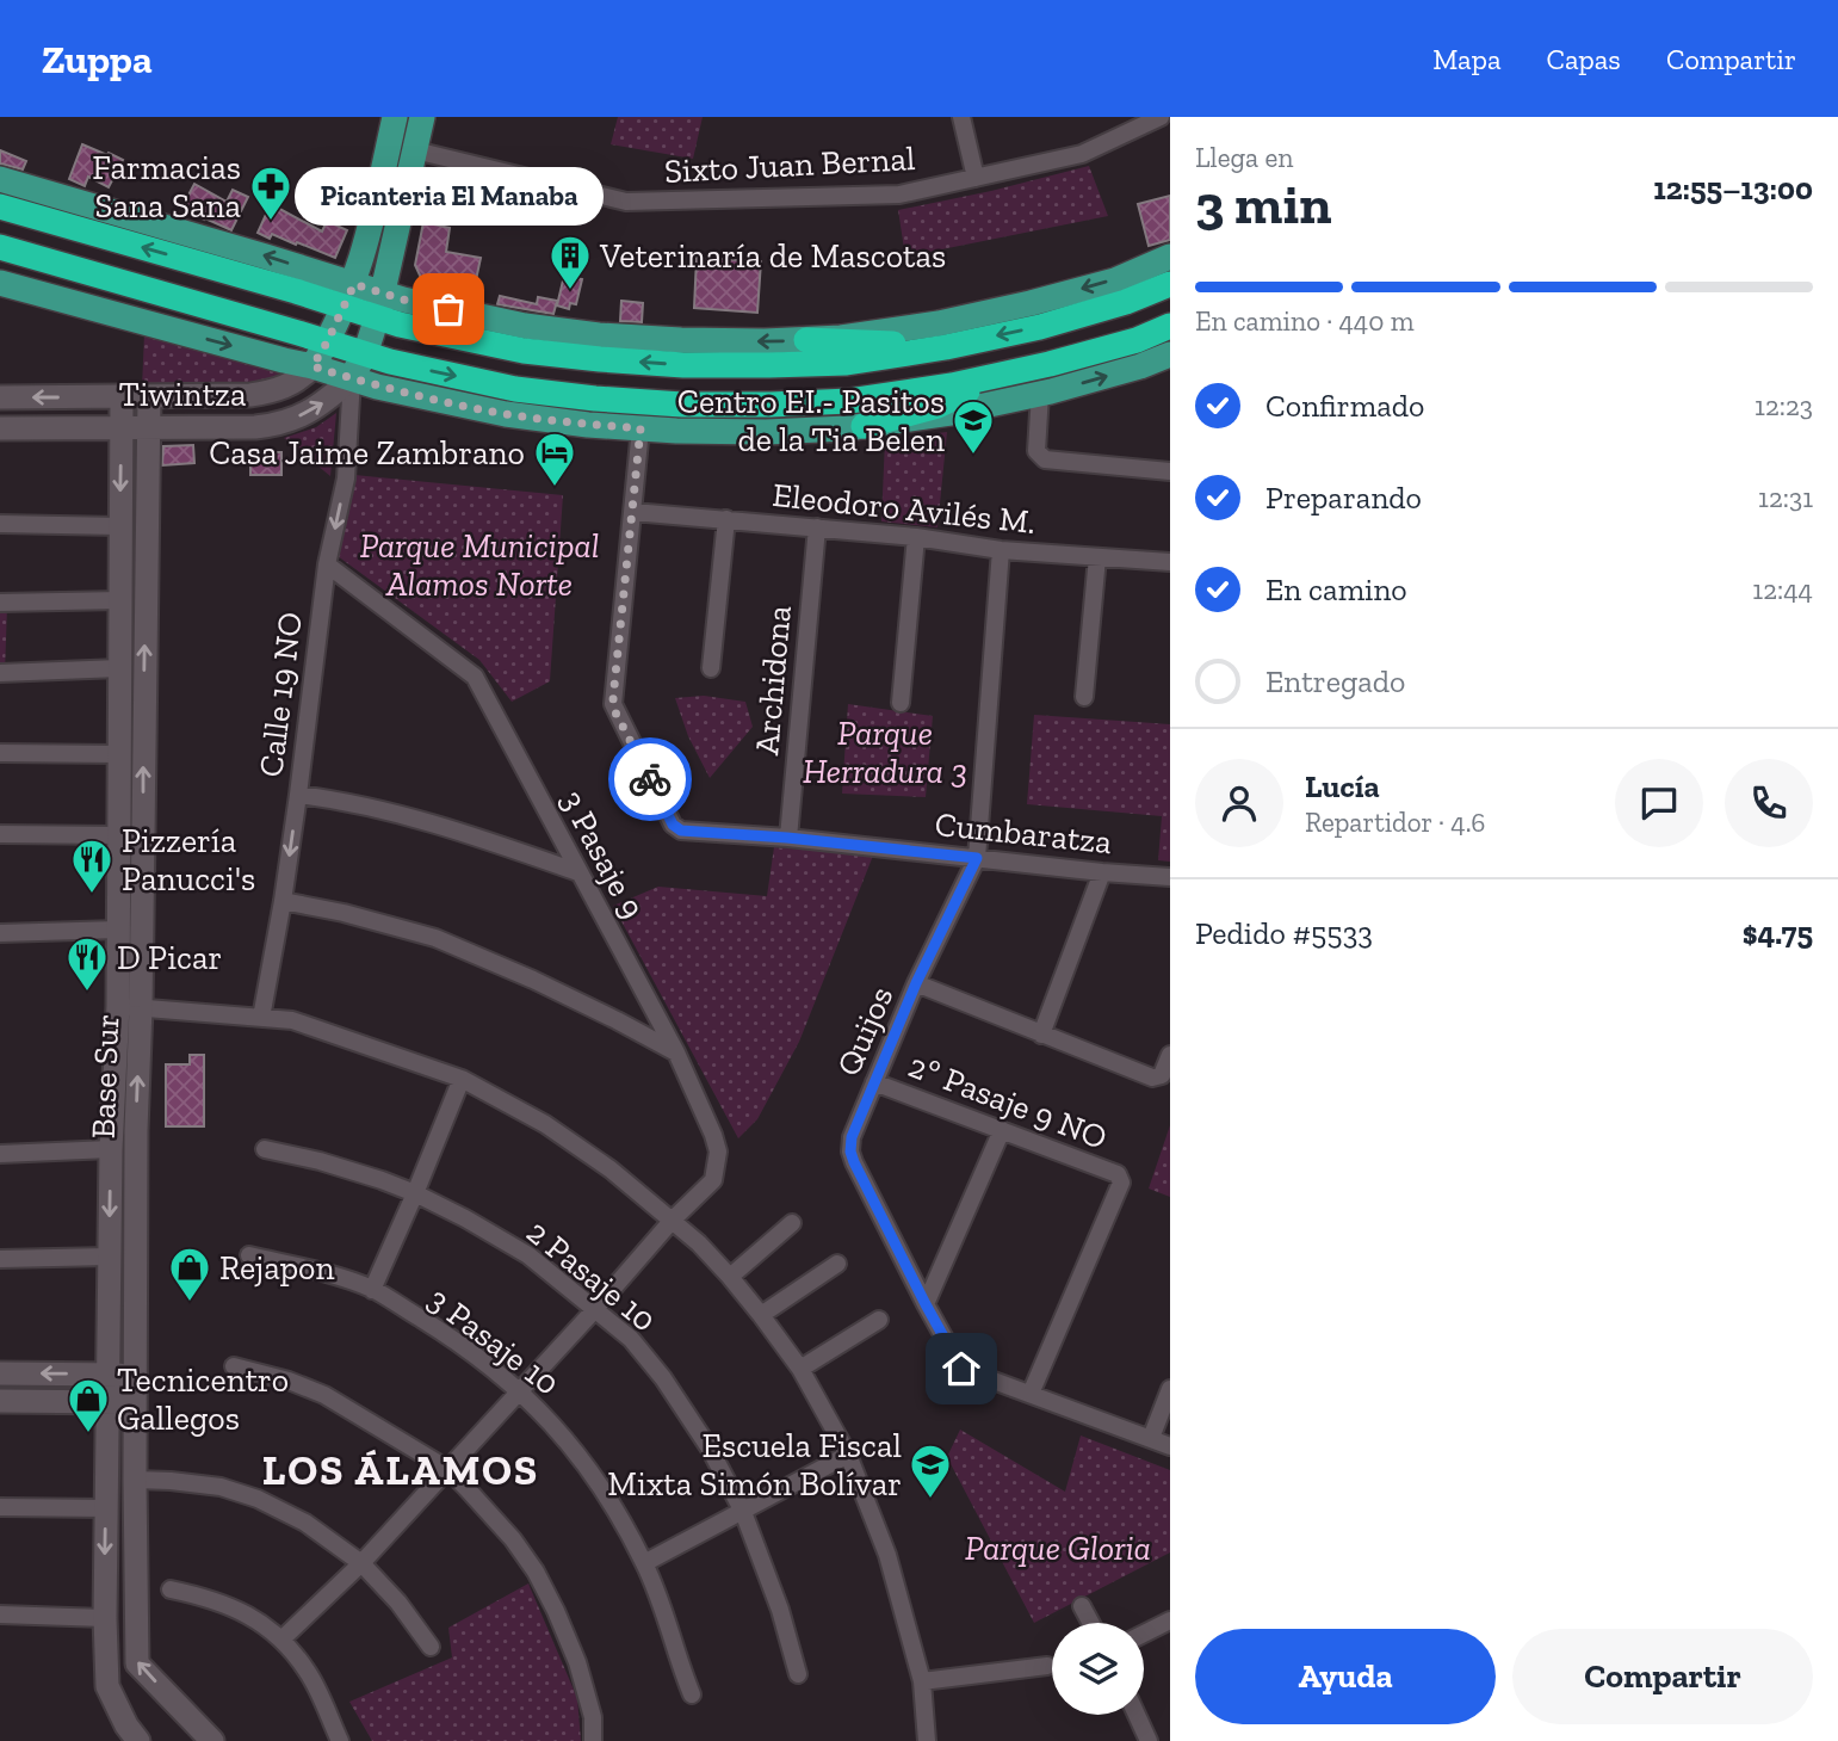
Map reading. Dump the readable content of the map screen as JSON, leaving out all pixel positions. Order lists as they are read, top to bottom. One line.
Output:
{"streets":{"street":["Sixto Juan Bernal","Tiwintza","Eleodoro Avilés M.","Archidona","Calle 19 NO","Cumbaratza","3 Pasaje 9","Quijos","Base Sur","2º Pasaje 9 NO","2 Pasaje 10","3 Pasaje 10"]},"crossings":[["Tiwintza","Calle 19 NO"],["Tiwintza","Base Sur"],["Eleodoro Avilés M.","Archidona"],["Eleodoro Avilés M.","Cumbaratza"],["Eleodoro Avilés M.","Quijos"],["Archidona","Cumbaratza"],["Calle 19 NO","3 Pasaje 9"],["Cumbaratza","Quijos"],["3 Pasaje 9","2 Pasaje 10"],["3 Pasaje 9","3 Pasaje 10"],["Quijos","2º Pasaje 9 NO"]],"one_way":["Calle 19 NO"],"districts":["LOS ÁLAMOS"],"parks":["Parque Municipal Alamos Norte","Parque Herradura 3","Parque Gloria"],"places":{"pharmacy":["Farmacias Sana Sana"],"building":["Veterinaría de Mascotas"],"other":["Picanteria El Manaba"],"school or university":["Centro EI.- Pasitos de la Tia Belen","Escuela Fiscal Mixta Simón Bolívar"],"hotel":["Casa Jaime Zambrano"],"restaurant":["Pizzería Panucci's","D Picar"],"shop":["Rejapon","Tecnicentro Gallegos"]},"page":{"header":"Zuppa","nav":["Mapa","Capas","Compartir"],"heading":["3 min","Llega en","12:55–13:00"],"panel":["Lucía","Repartidor · 4.6","Pedido #5533","$4.75"],"bubble":"Picanteria El Manaba","bar":"En camino · 440 m","list":[["Confirmado","12:23"],["Preparando","12:31"],["En camino","12:44"],"Entregado"],"buttons":["Ayuda","Compartir"]}}
